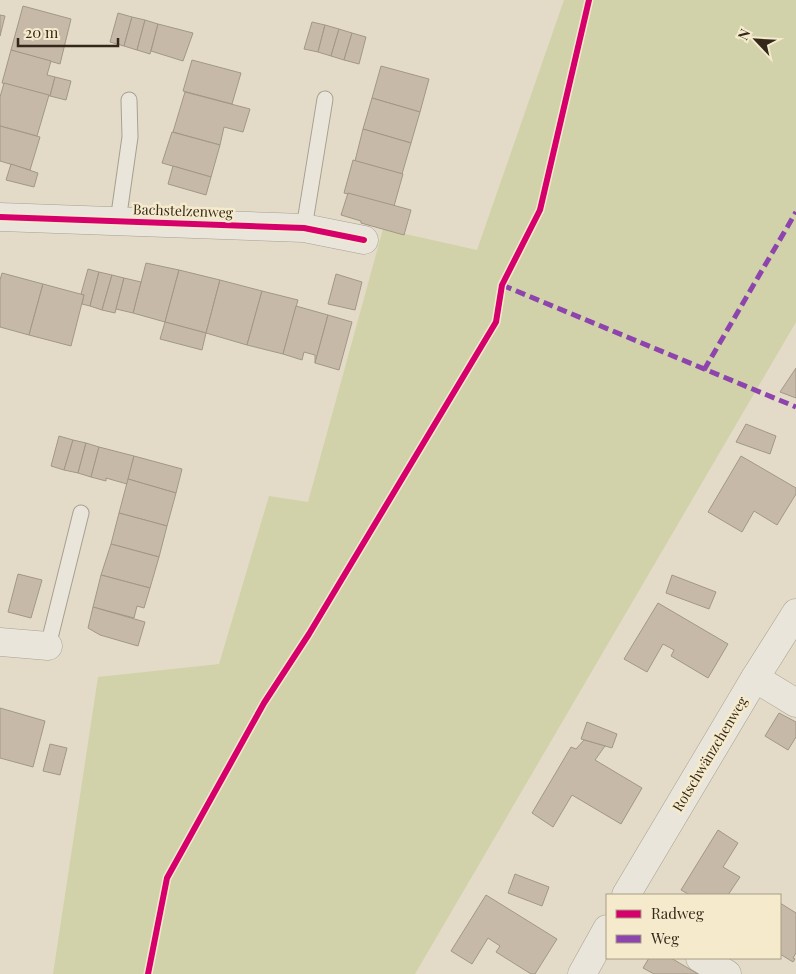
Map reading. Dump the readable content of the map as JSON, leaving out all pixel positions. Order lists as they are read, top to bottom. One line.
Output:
{"streets":{"street":["Bachstelzenweg","Rotschwänzchenweg"]},"legend":["Radweg","Weg"],"scale_bar":"20 m","north":"top left"}
